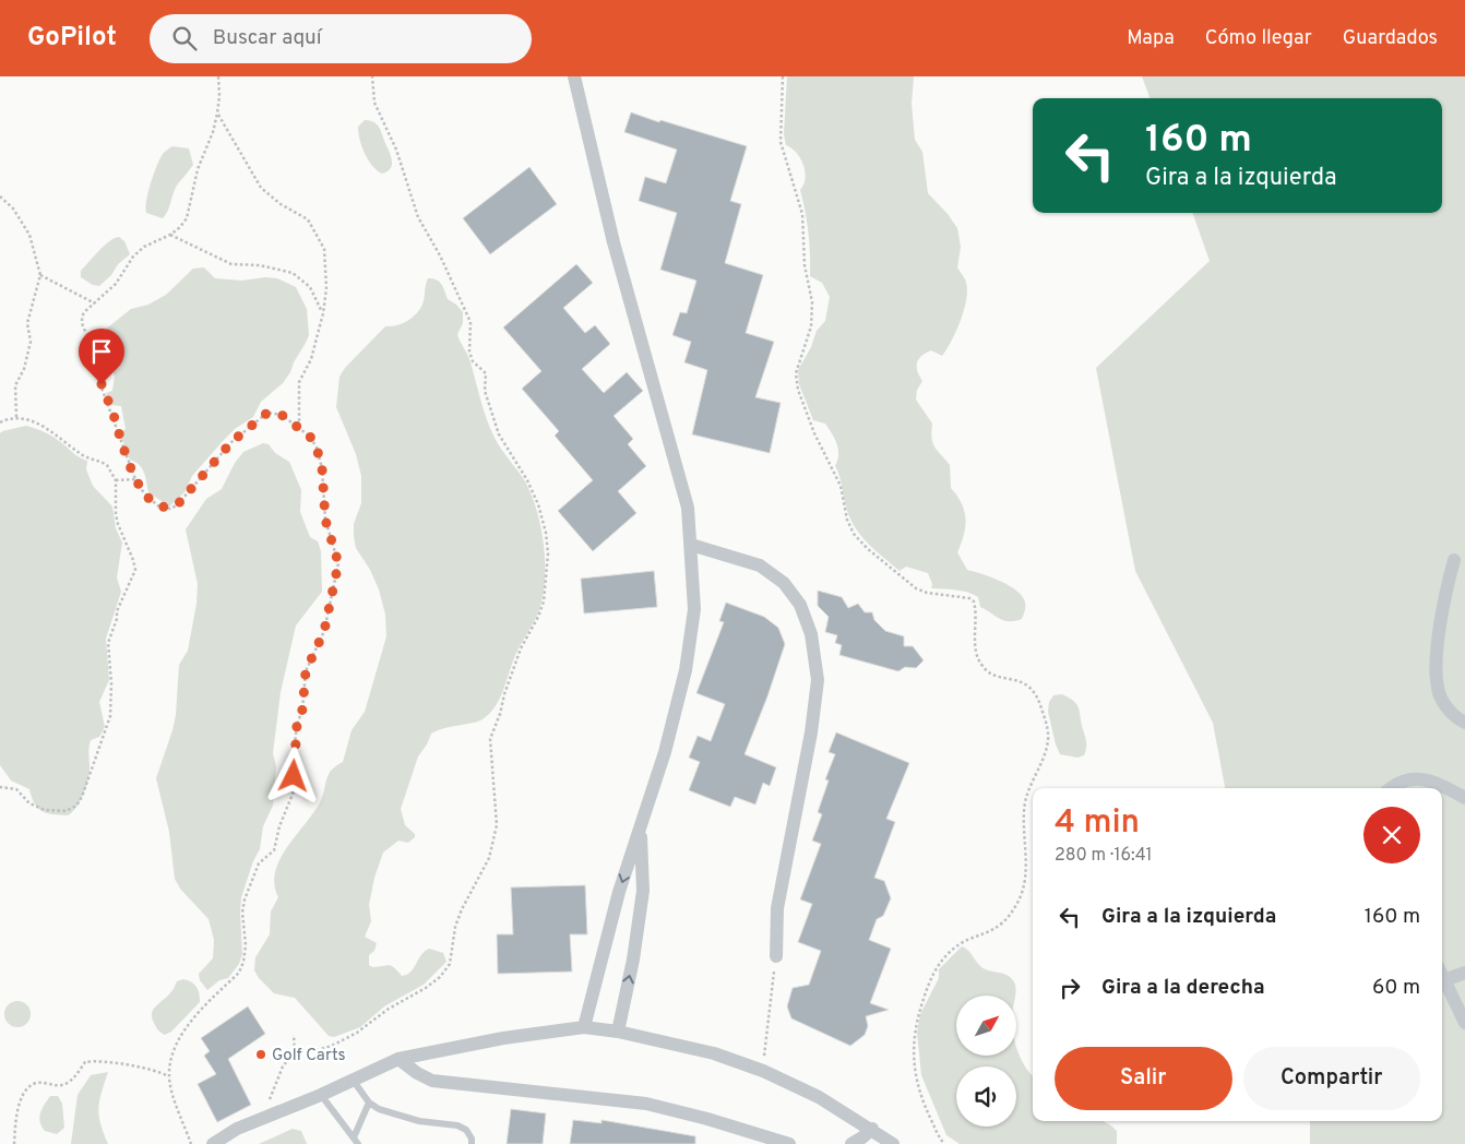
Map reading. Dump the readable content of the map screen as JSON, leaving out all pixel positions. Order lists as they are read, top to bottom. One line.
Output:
{"places":["Golf Carts"],"north":"top right","page":{"header":"GoPilot","search":"Buscar aquí","nav":["Mapa","Cómo llegar","Guardados"],"turn":["160 m","Gira a la izquierda"],"heading":["4 min","280 m · 16:41"],"list":[{"name":"Gira a la izquierda","value":"160 m"},{"name":"Gira a la derecha","value":"60 m"}],"buttons":["Salir","Compartir"]}}
